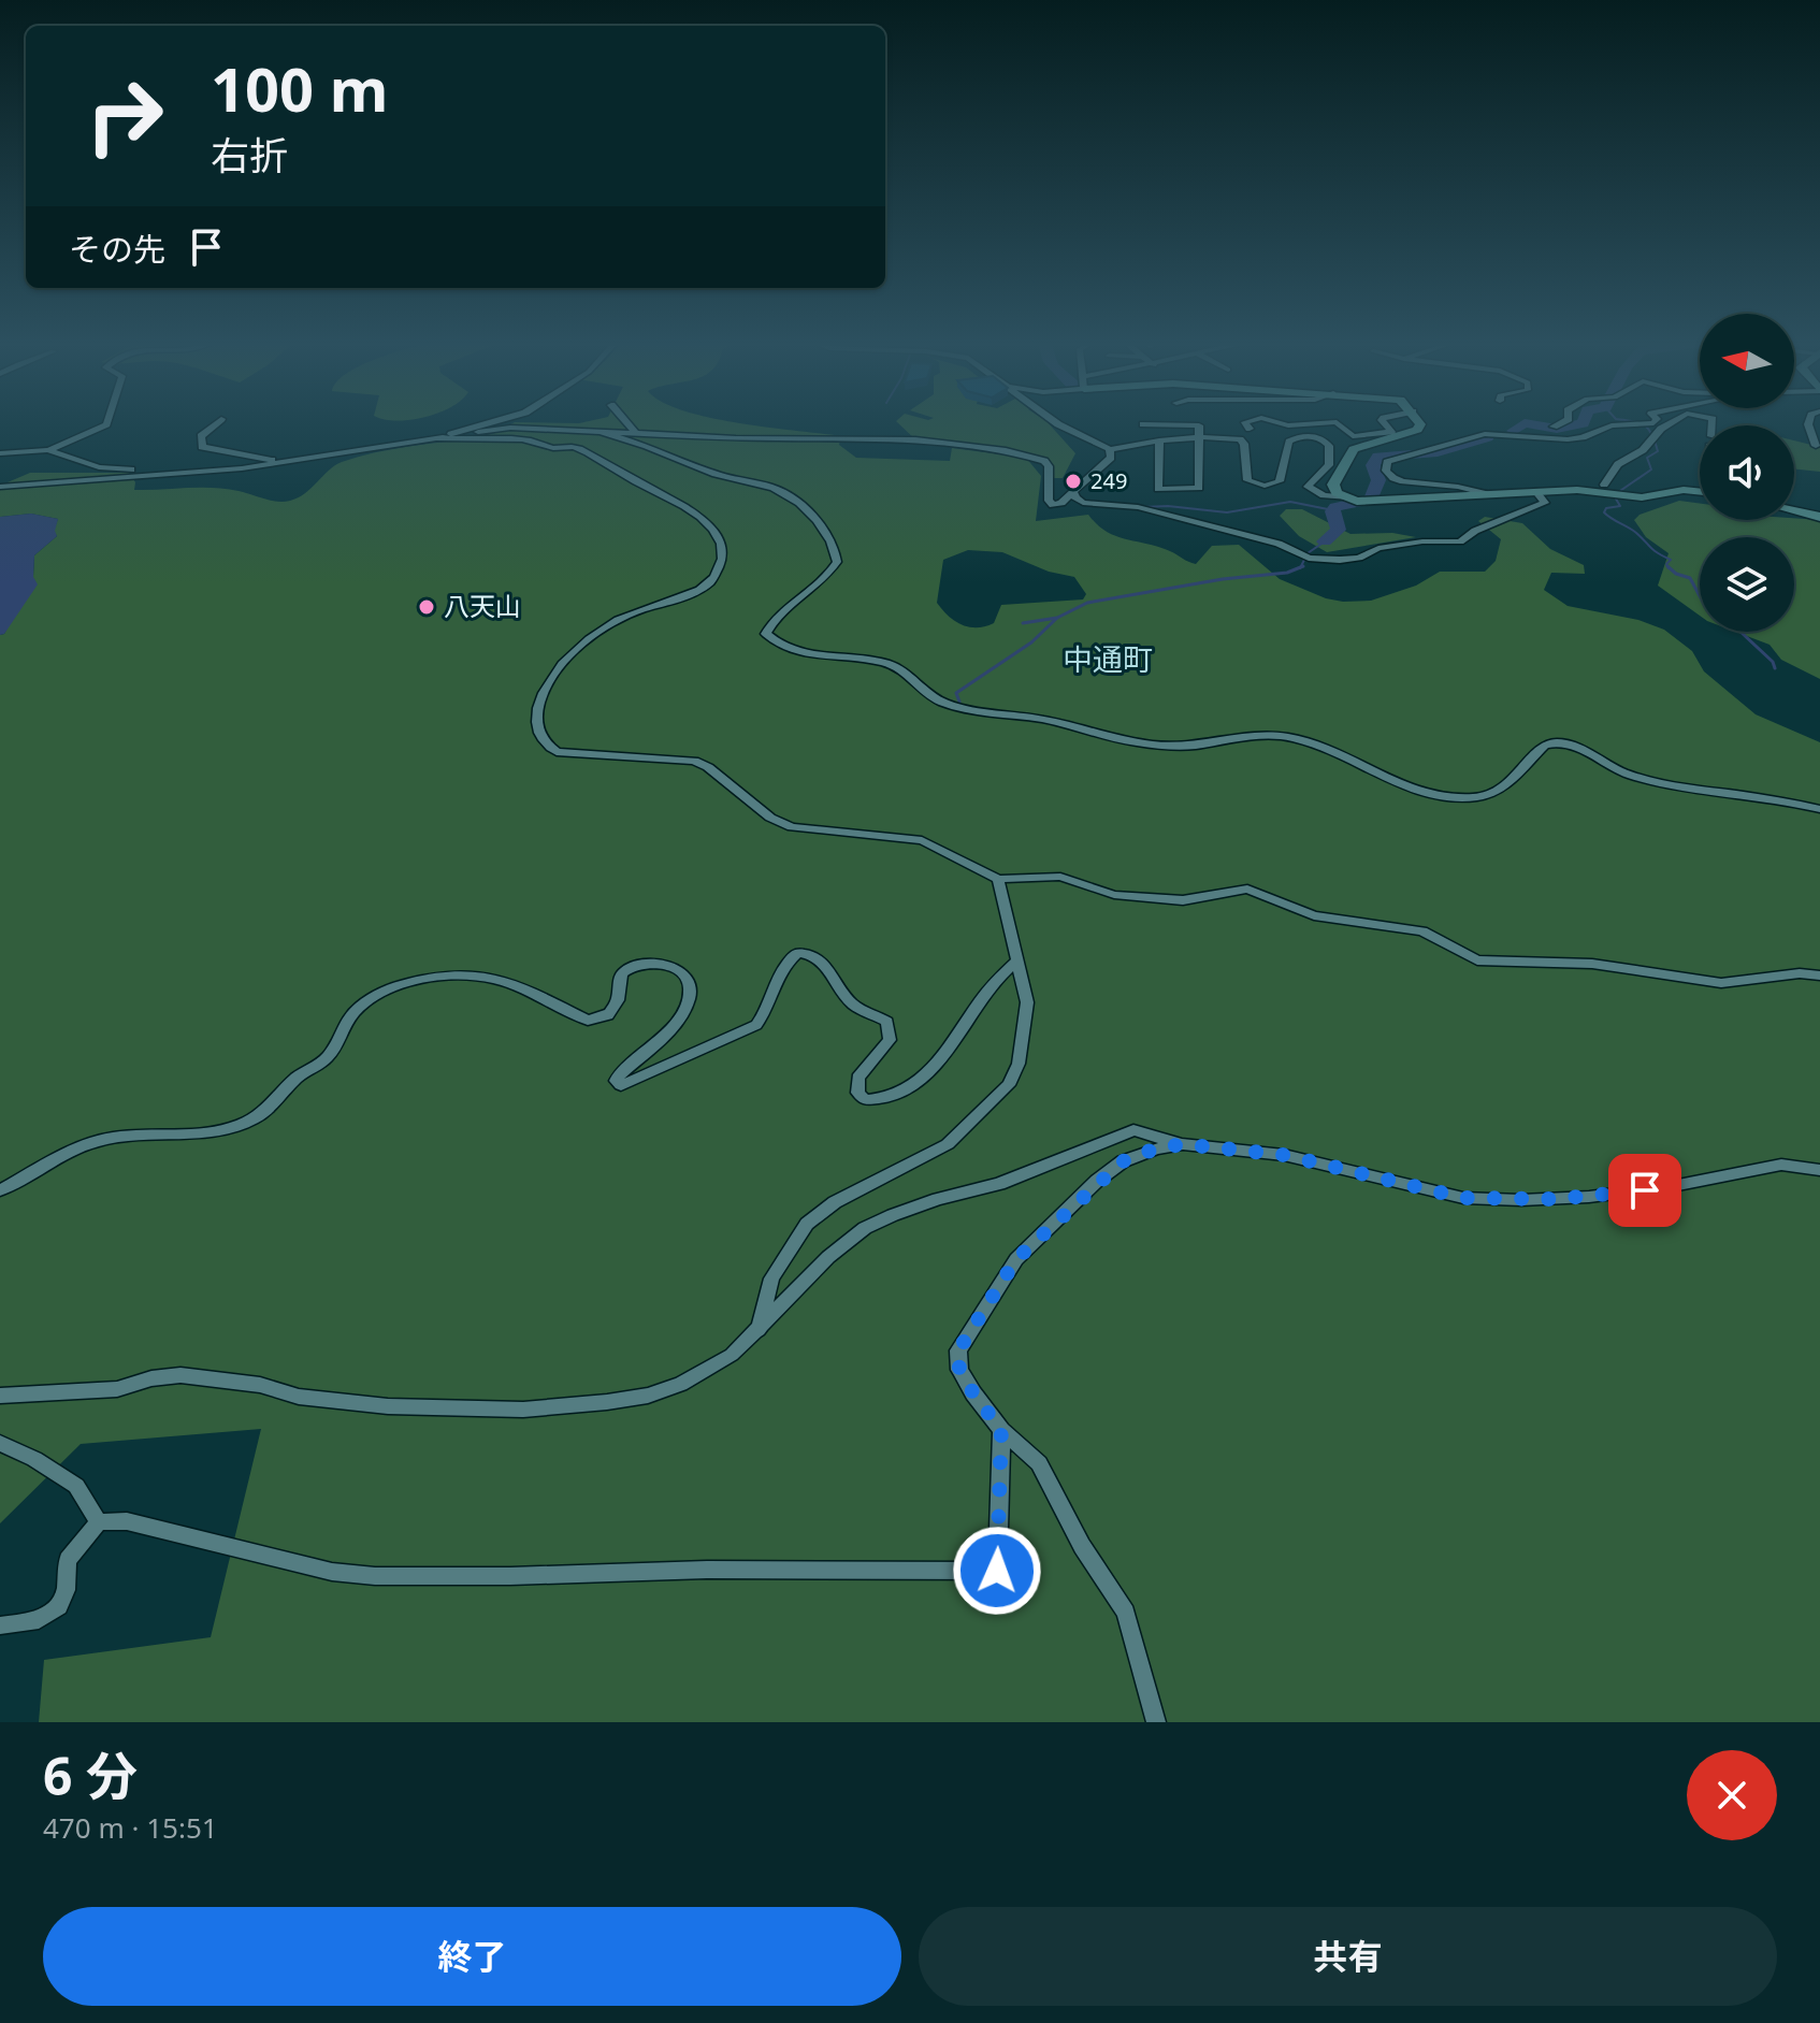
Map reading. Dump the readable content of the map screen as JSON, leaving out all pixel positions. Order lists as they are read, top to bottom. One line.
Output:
{"districts":["中通町"],"places":["249","八天山"],"north":"left","page":{"turn":["100 m","右折"],"then":"その先","heading":["6 分","470 m · 15:51"],"buttons":["終了","共有"]}}
